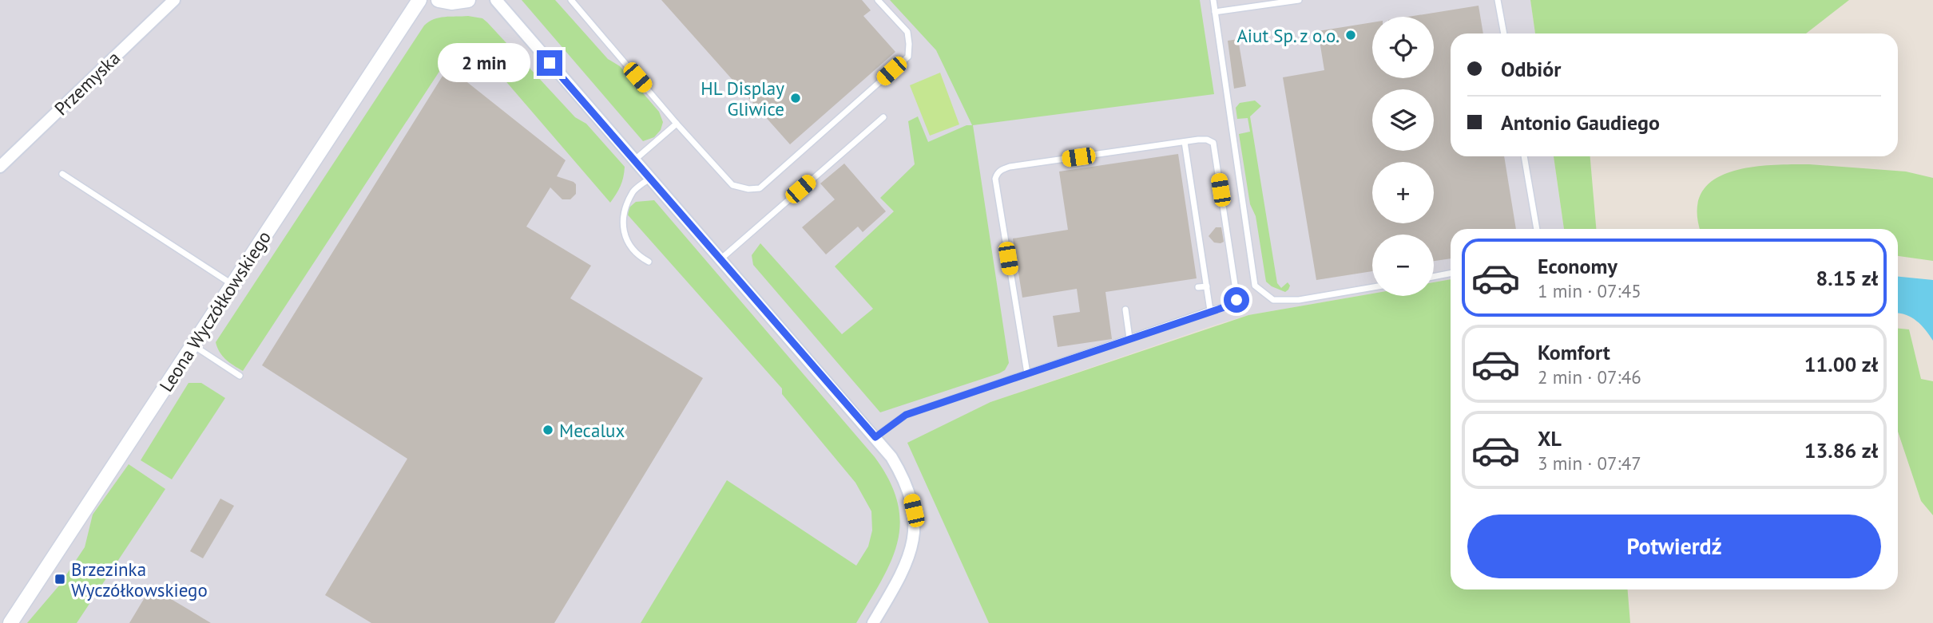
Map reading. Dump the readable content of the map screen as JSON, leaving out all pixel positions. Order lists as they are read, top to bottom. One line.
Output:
{"streets":{"street":["Przemyska","Leona Wyczółkowskiego"]},"places":{"other":["Aiut Sp. z o.o.","HL Display Gliwice","Mecalux"],"transit":["Brzezinka Wyczółkowskiego"]},"page":{"map_buttons":["+","−"],"banner":["Odbiór","Antonio Gaudiego"],"bubble":"2 min","list":[{"name":"Economy","note":"1 min · 07:45","value":"8.15 zł"},{"name":"Komfort","note":"2 min · 07:46","value":"11.00 zł"},{"name":"XL","note":"3 min · 07:47","value":"13.86 zł"}],"buttons":"Potwierdź"}}
